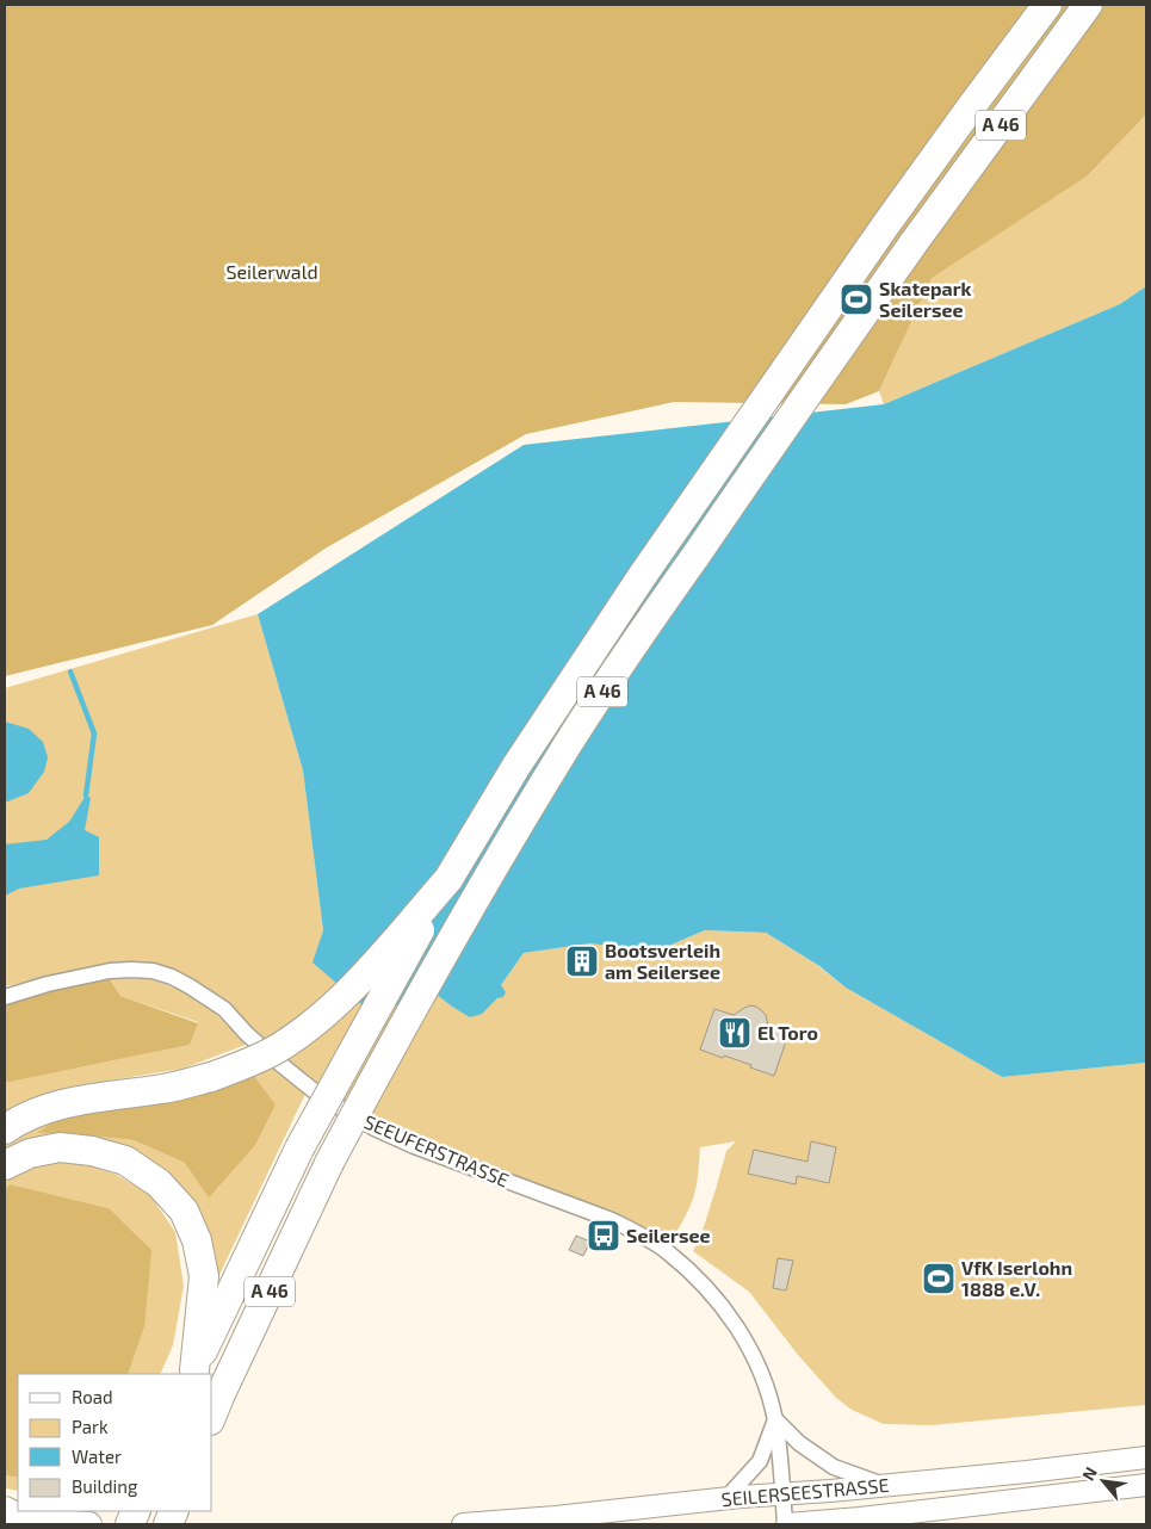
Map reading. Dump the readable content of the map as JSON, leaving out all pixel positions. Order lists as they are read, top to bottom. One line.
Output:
{"streets":{"highway":["A 46"],"main road":["SEILERSEESTRASSE"],"street":["SEEUFERSTRASSE"]},"crossings":[["SEEUFERSTRASSE","SEILERSEESTRASSE"]],"parks":["Seilerwald"],"places":{"sports":["Skatepark Seilersee","VfK Iserlohn 1888 e.V."],"building":["Bootsverleih am Seilersee"],"restaurant":["El Toro"],"bus stop":["Seilersee"]},"legend":["Road","Park","Water","Building"],"north":"top left"}
